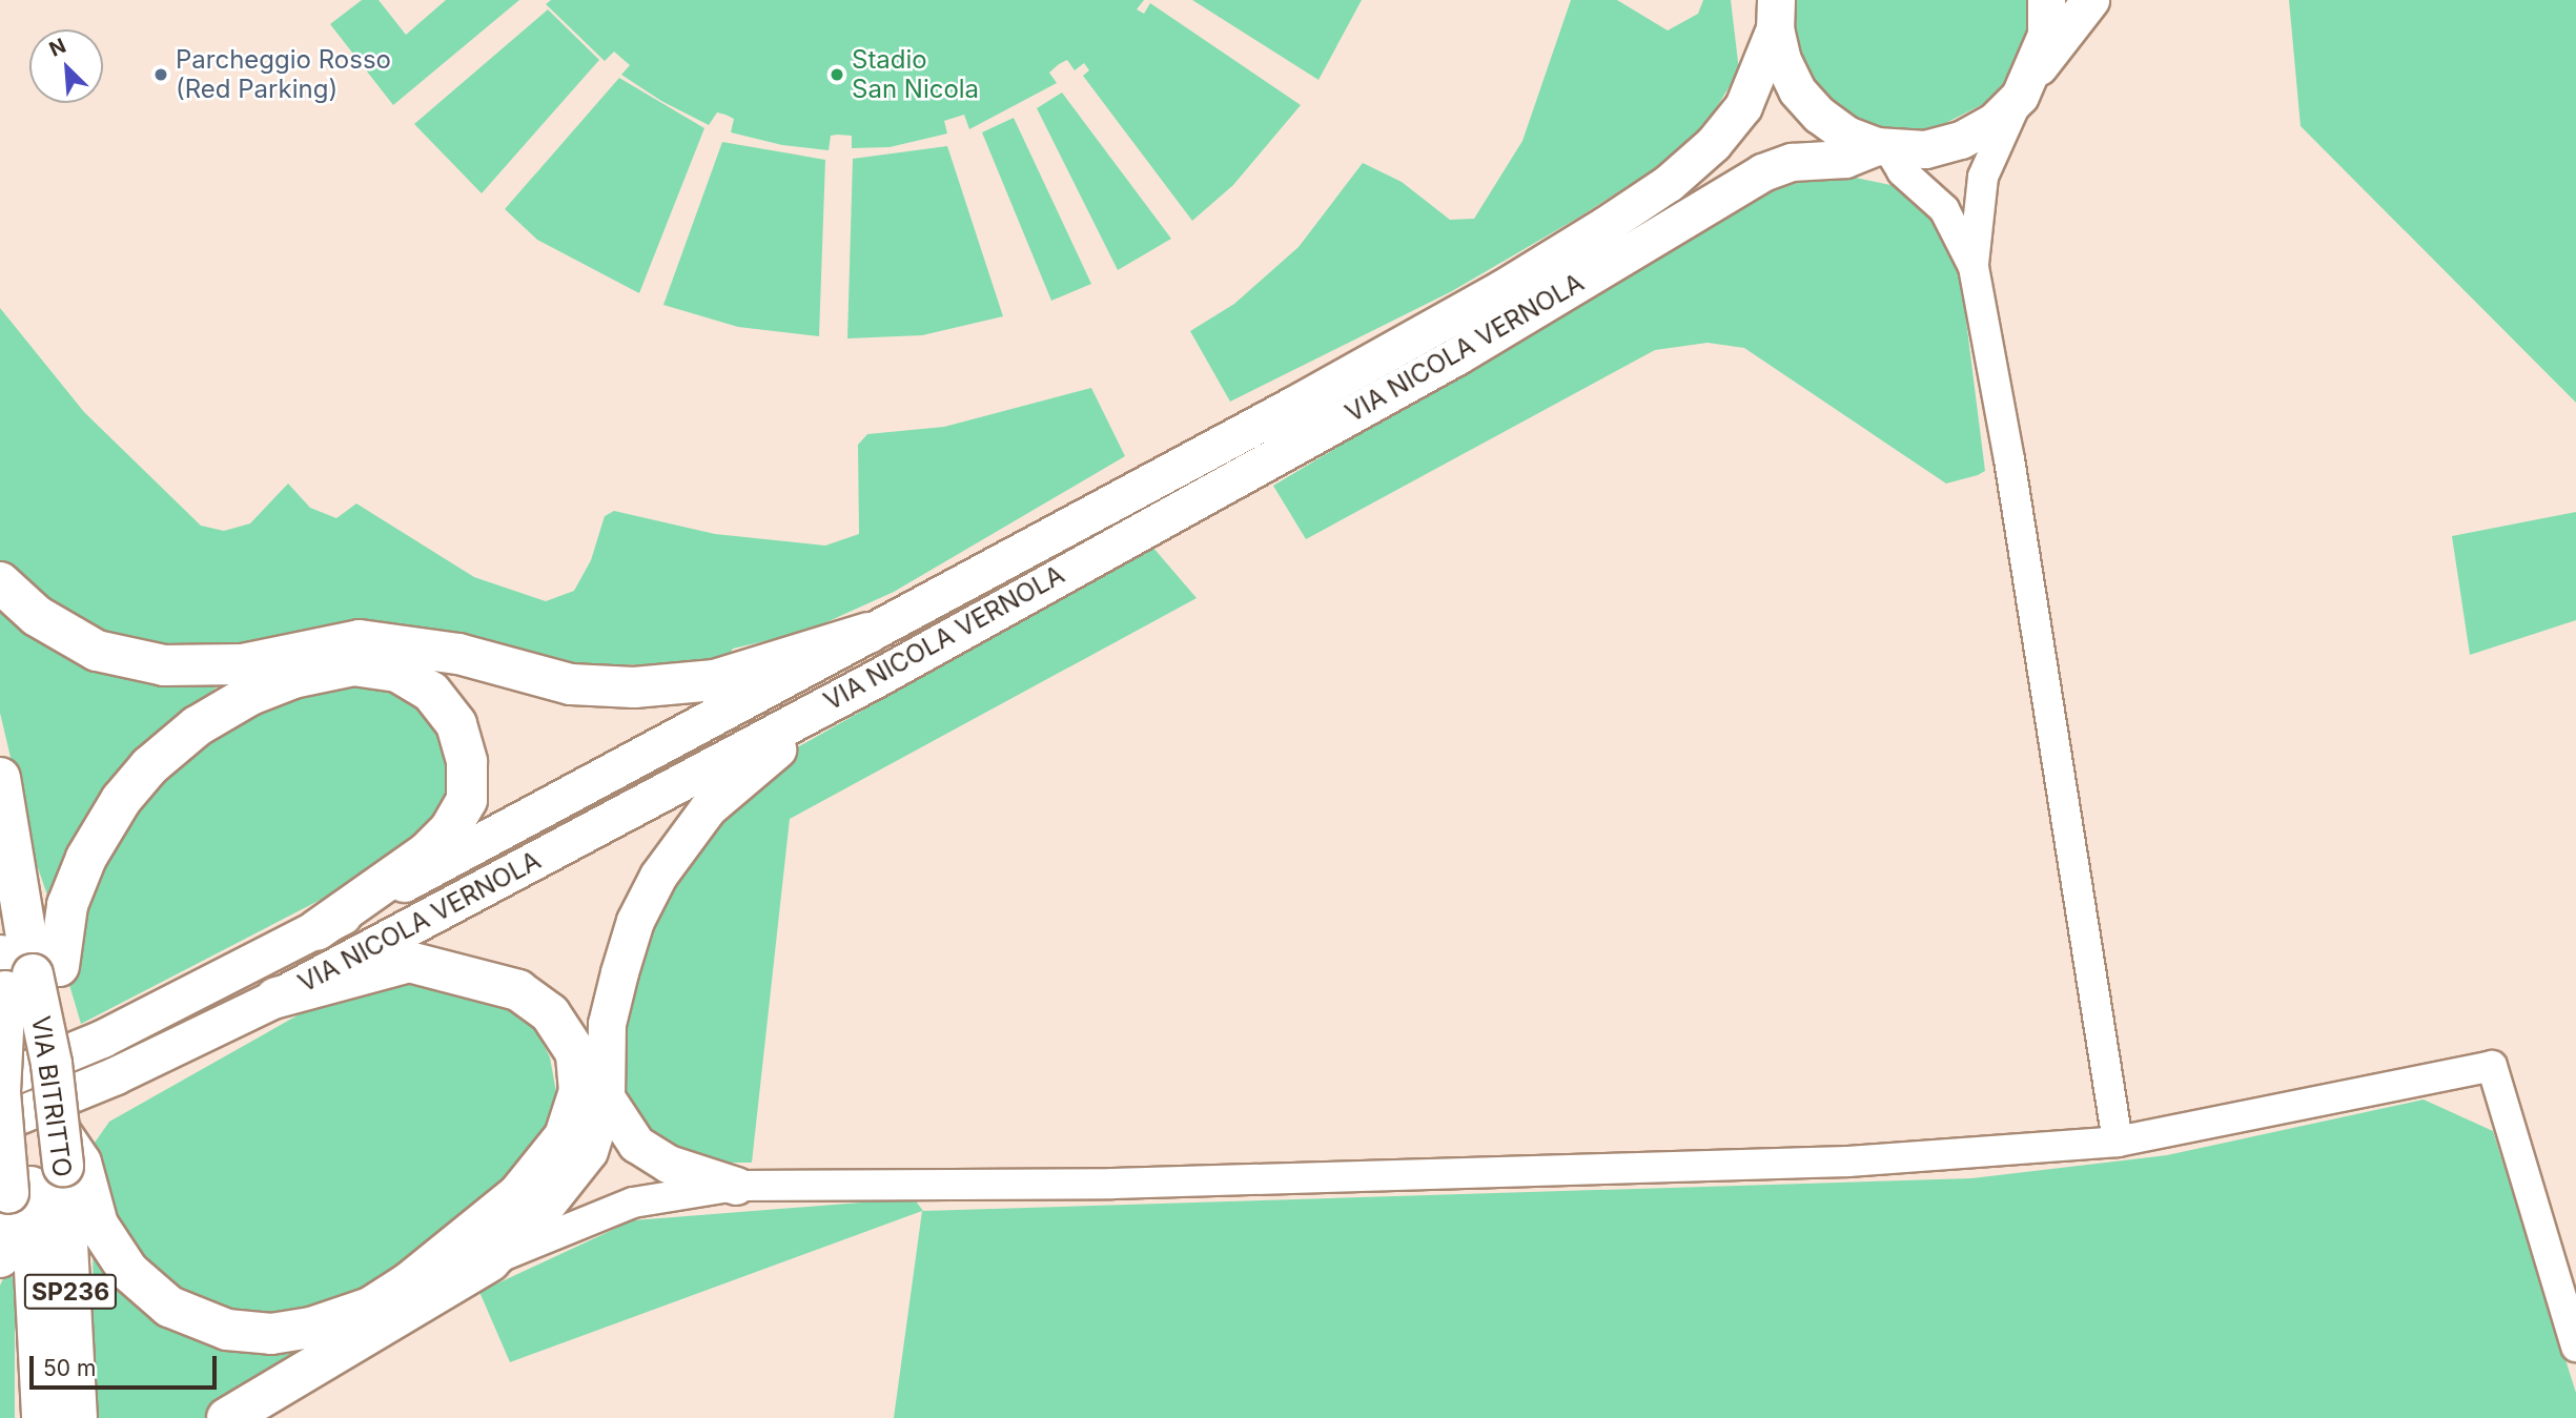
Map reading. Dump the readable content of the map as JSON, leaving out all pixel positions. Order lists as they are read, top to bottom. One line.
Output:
{"streets":{"highway":["VIA BITRITTO","SP236"],"main road":["VIA NICOLA VERNOLA"]},"places":["Parcheggio Rosso (Red Parking)","Stadio San Nicola"],"scale_bar":"50 m","north":"top left"}
